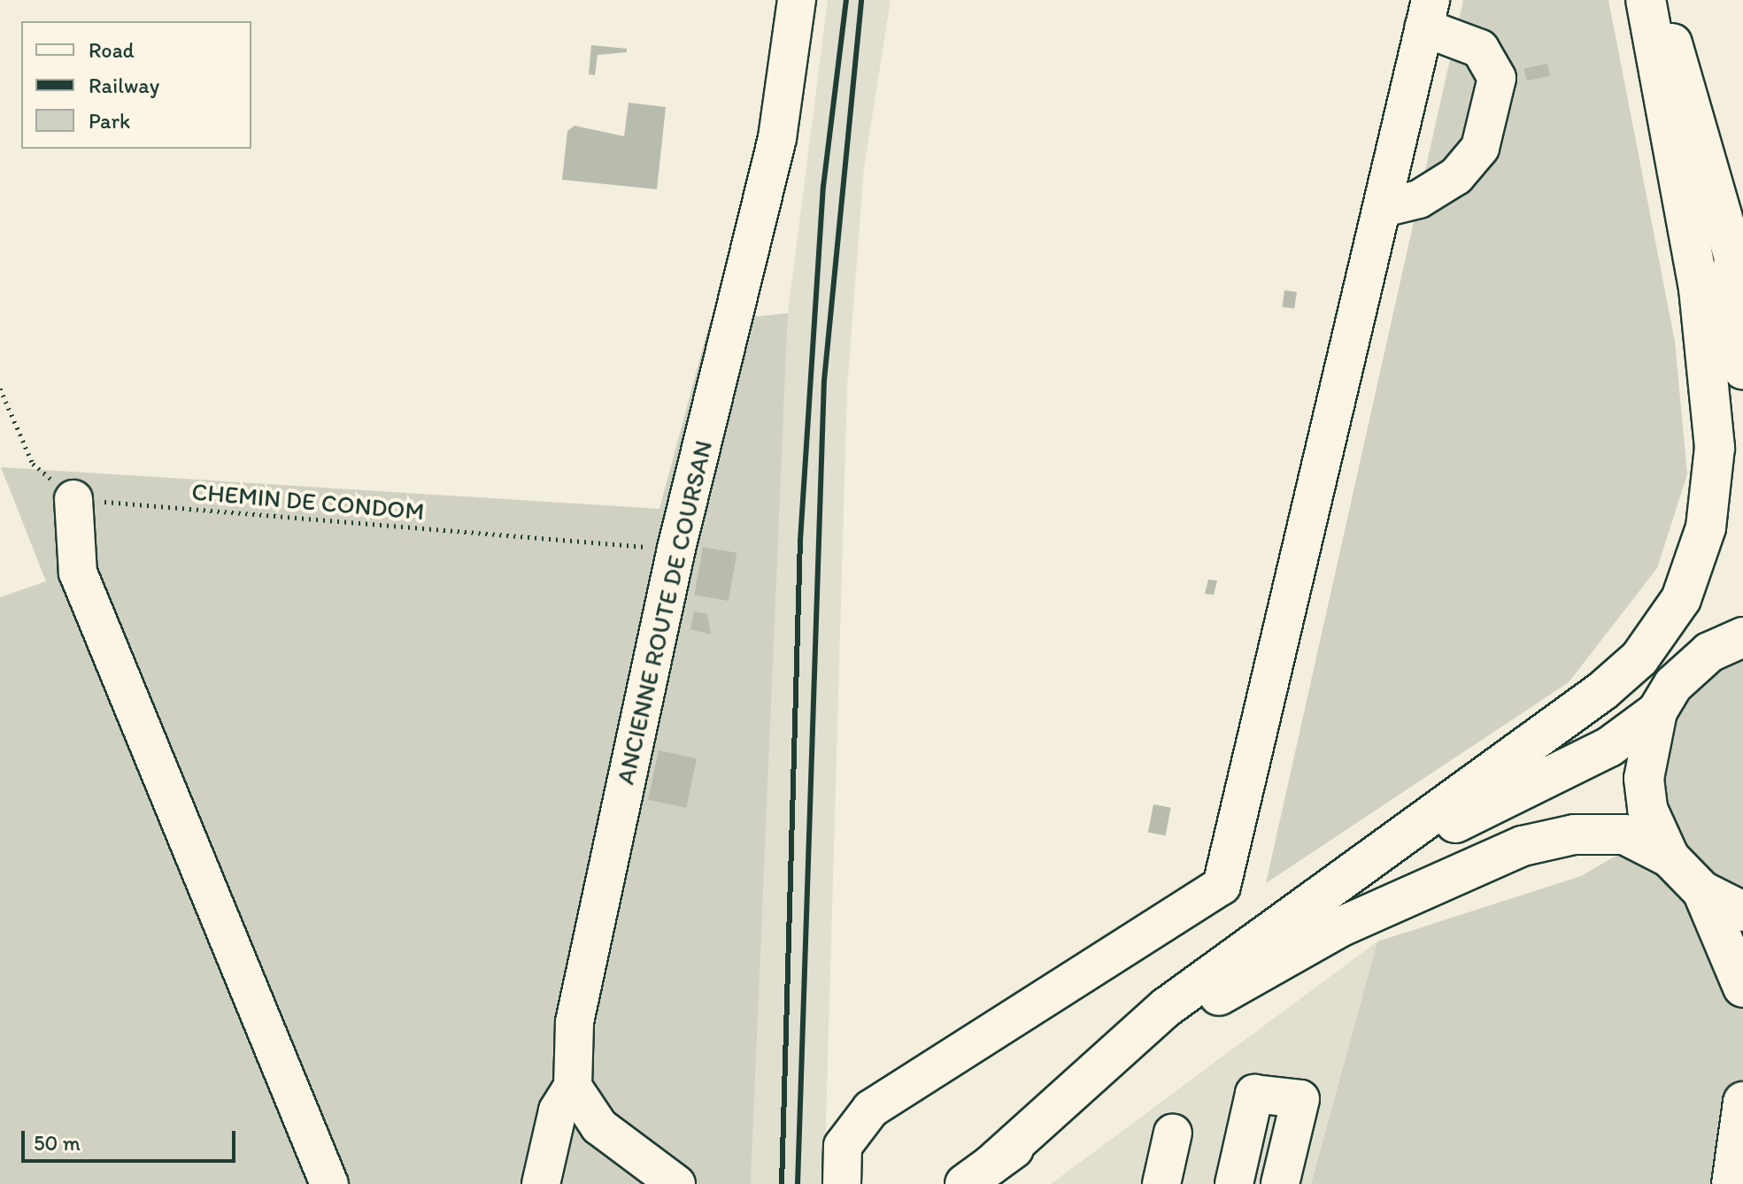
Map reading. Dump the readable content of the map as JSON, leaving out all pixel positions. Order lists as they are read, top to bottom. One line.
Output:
{"streets":{"street":["ANCIENNE ROUTE DE COURSAN"],"path":["CHEMIN DE CONDOM"]},"crossings":[["CHEMIN DE CONDOM","ANCIENNE ROUTE DE COURSAN"]],"legend":["Road","Railway","Park"],"scale_bar":"50 m"}
